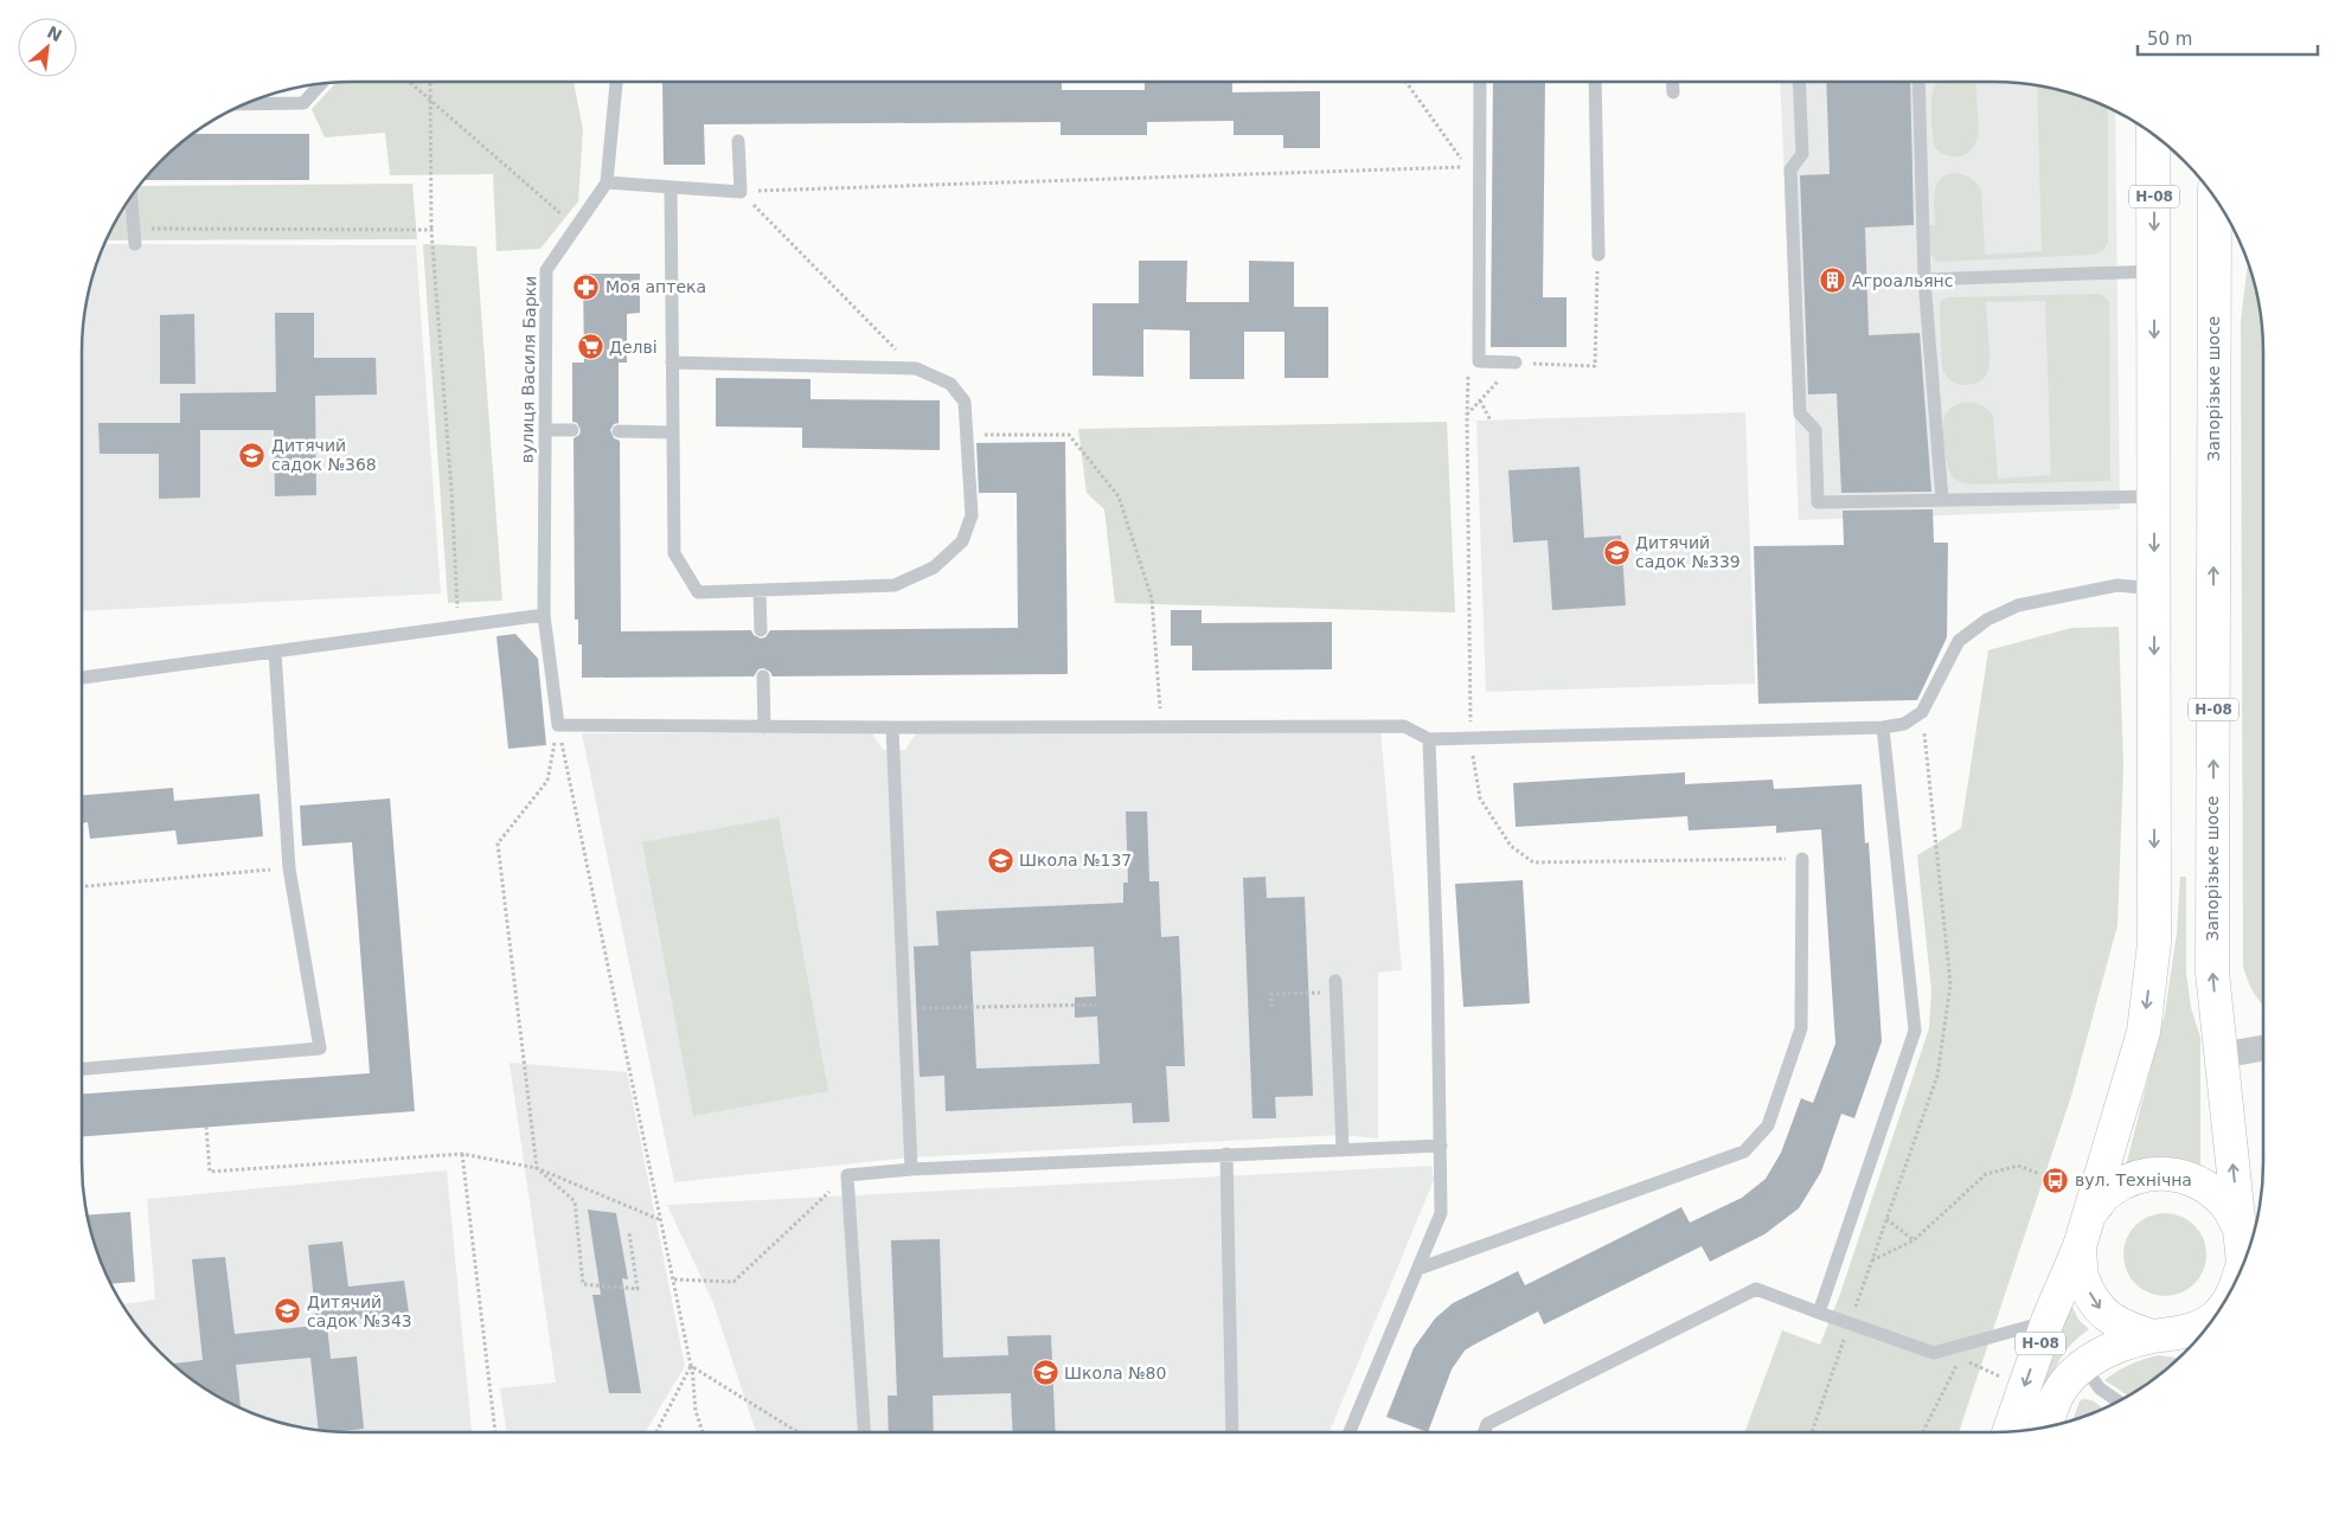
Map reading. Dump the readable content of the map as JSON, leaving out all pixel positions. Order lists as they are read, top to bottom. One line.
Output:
{"streets":{"main road":["Н-08","Запорізьке шосе"],"lane":["вулиця Василя Барки"]},"crossings":[["Н-08","Запорізьке шосе"]],"places":{"building":["Агроальянс"],"pharmacy":["Моя аптека"],"supermarket":["Делві"],"school or university":["Дитячий садок №368","Дитячий садок №339","Школа №137","Дитячий садок №343","Школа №80"],"bus stop":["вул. Технічна"]},"scale_bar":"50 m","north":"top right"}
